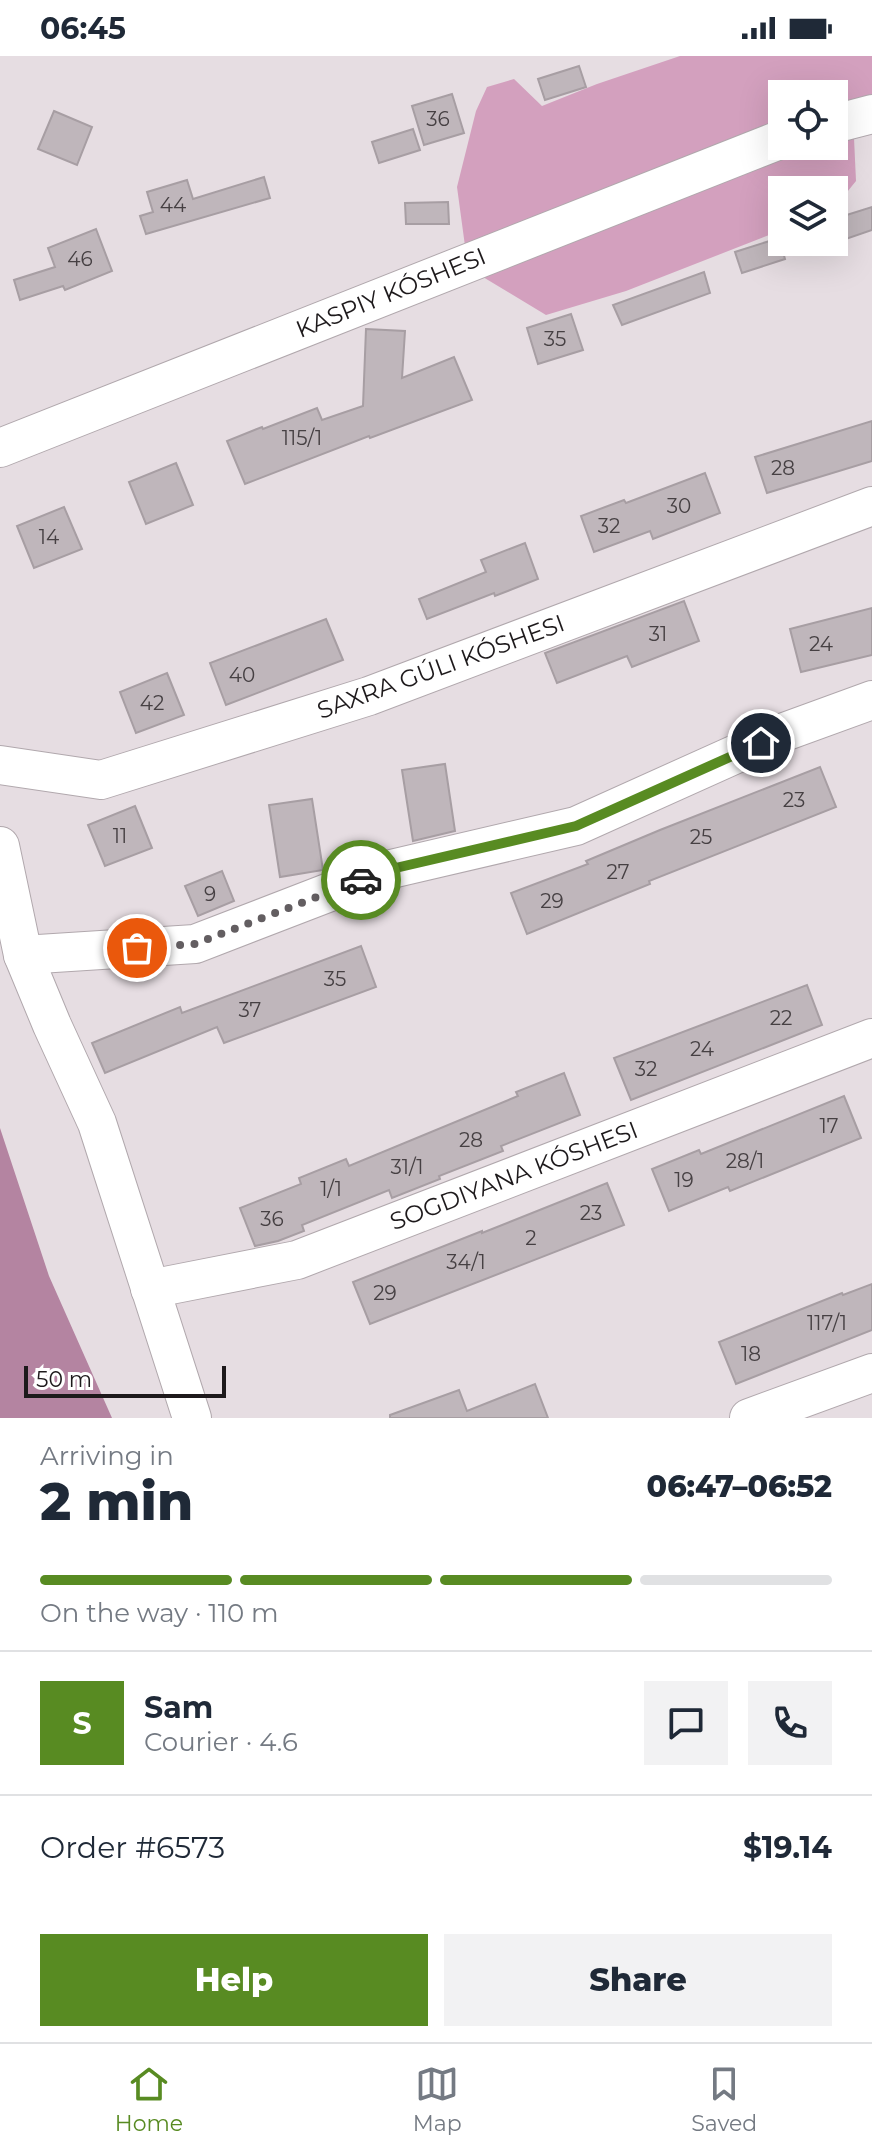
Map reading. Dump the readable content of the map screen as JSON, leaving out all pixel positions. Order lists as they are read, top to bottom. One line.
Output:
{"streets":{"street":["KASPIY KÓSHESI","SAXRA GÚLI KÓSHESI","SOGDIYANA KÓSHESI"]},"house_numbers":["36","44","46","35","115/1","28","30","32","14","31","24","40","42","23","11","25","27","9","29","35","37","22","24","32","17","28","28/1","31/1","19","1/1","23","36","2","34/1","29","117/1","18"],"scale_bar":"50 m","page":{"status":"06:45","scale":"50 m","heading":["2 min","Arriving in","06:47–06:52"],"panel":["Sam","Courier · 4.6","Order #6573","$19.14"],"bar":"On the way · 110 m","round":"S","buttons":["Help","Share"],"tabs":["Home","Map","Saved"]}}
